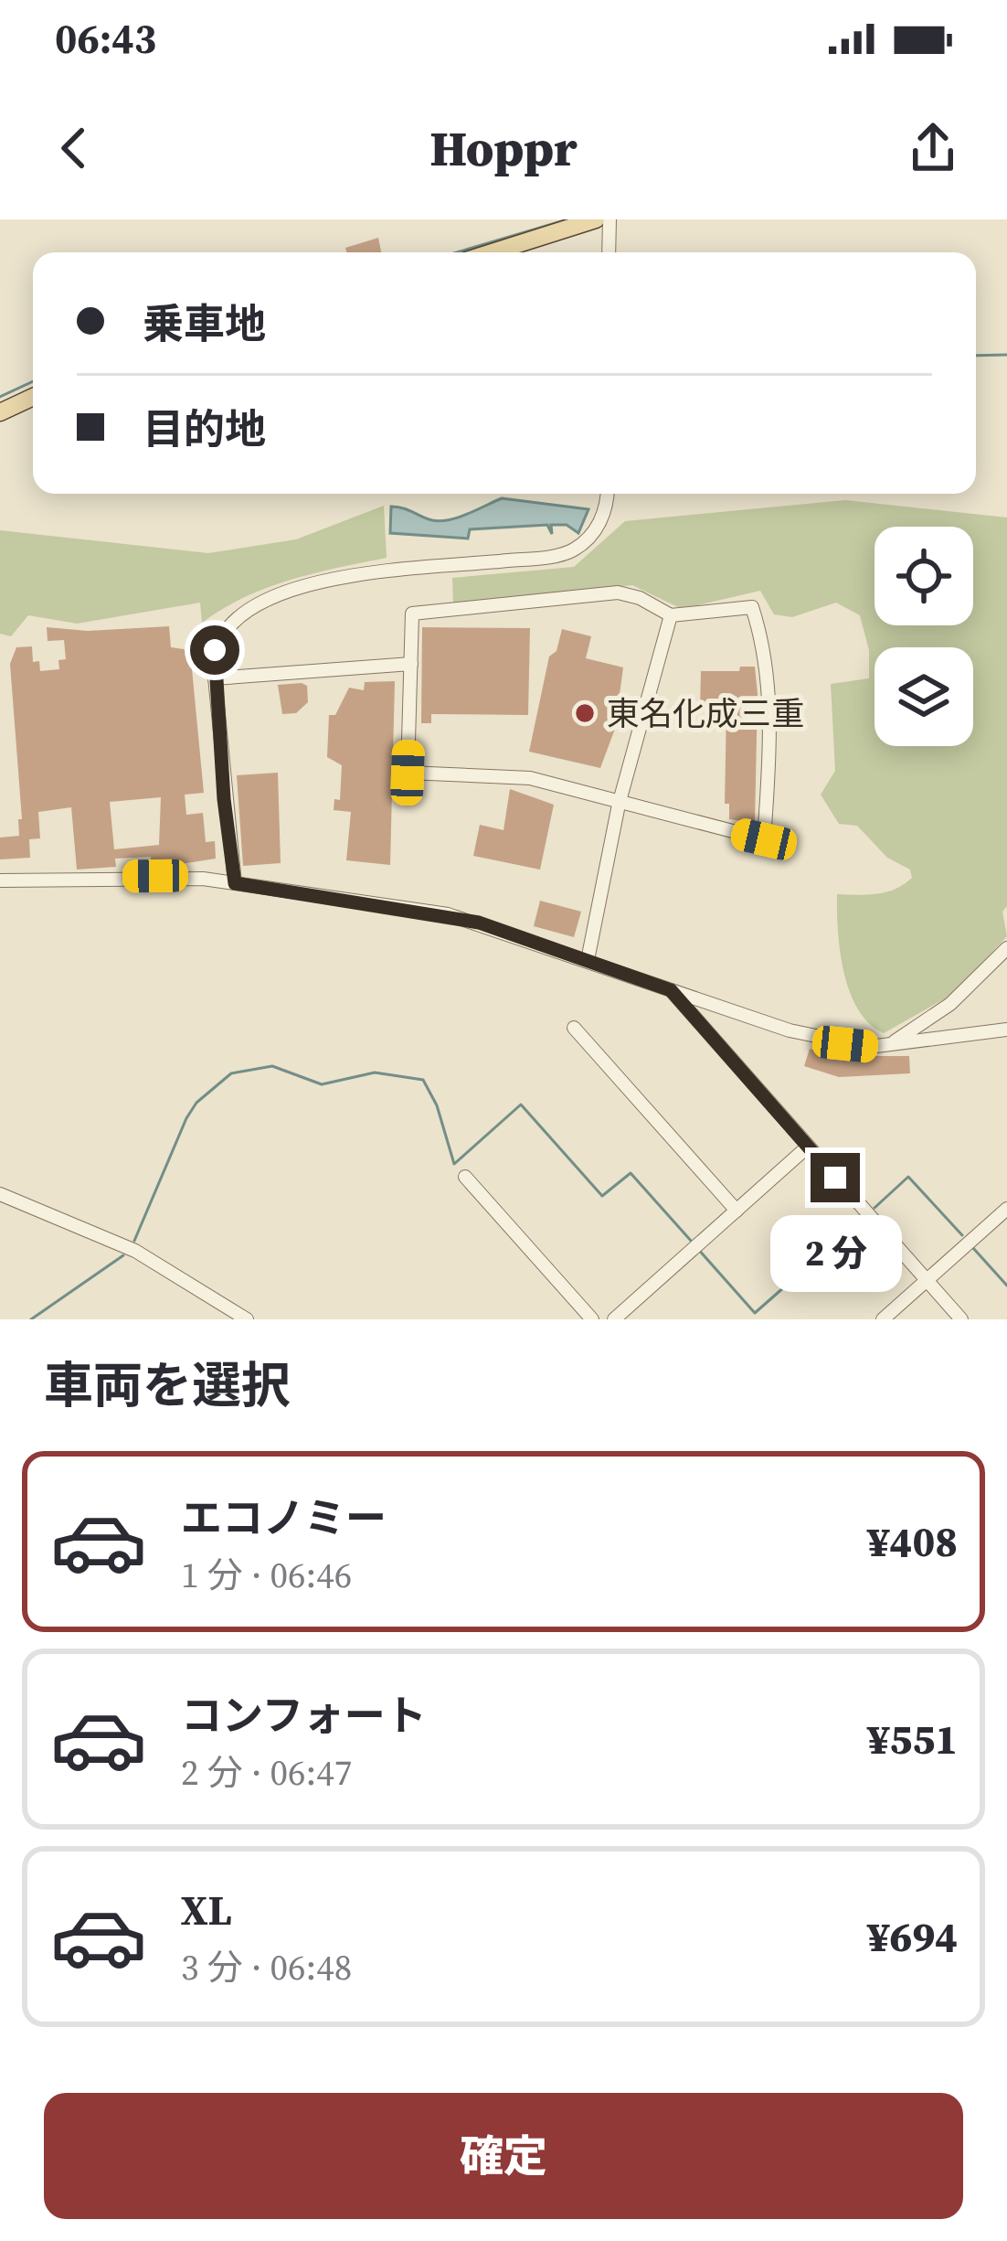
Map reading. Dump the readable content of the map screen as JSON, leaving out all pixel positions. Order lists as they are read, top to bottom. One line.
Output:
{"places":["東名化成三重"],"page":{"status":"06:43","header":"Hoppr","banner":["乗車地","目的地"],"bubble":"2 分","heading":"車両を選択","list":[{"name":"エコノミー","note":"1 分 · 06:46","value":"¥408"},{"name":"コンフォート","note":"2 分 · 06:47","value":"¥551"},{"name":"XL","note":"3 分 · 06:48","value":"¥694"}],"buttons":"確定"}}
